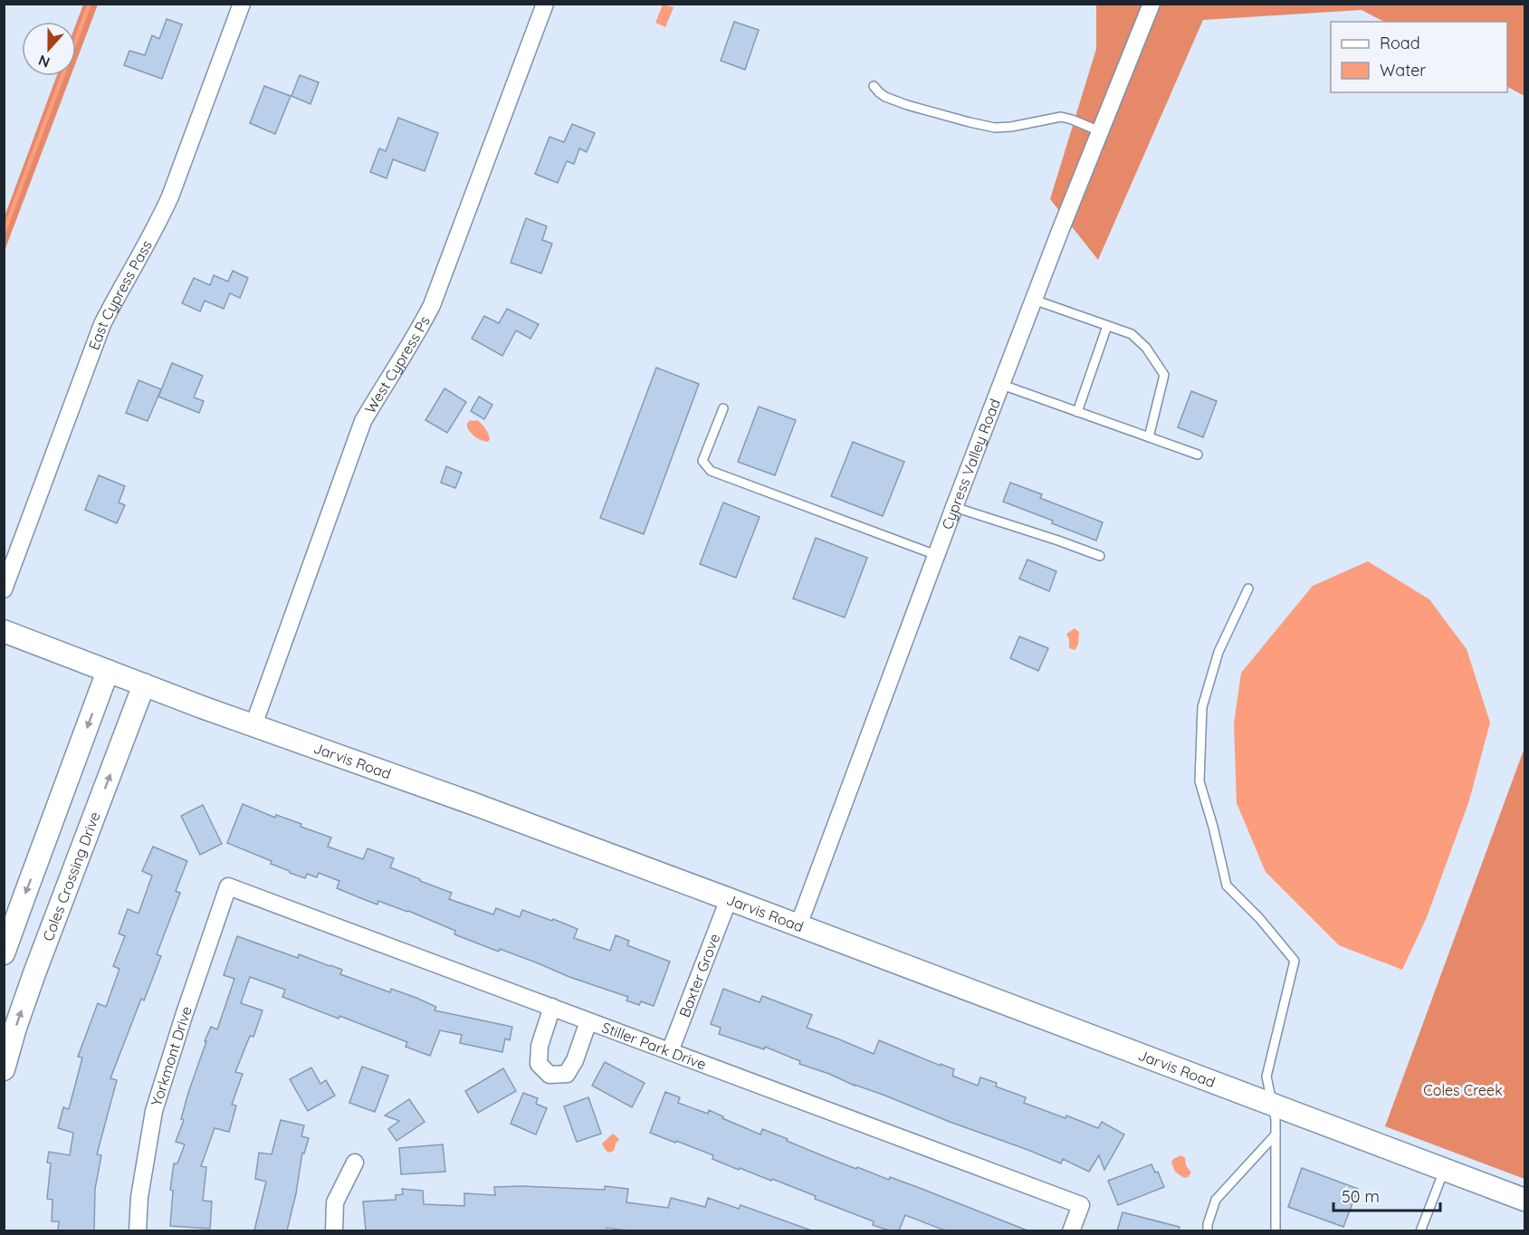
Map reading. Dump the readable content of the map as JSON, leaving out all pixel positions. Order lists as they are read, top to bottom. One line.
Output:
{"streets":{"street":["East Cypress Pass","West Cypress Ps","Cypress Valley Road","Jarvis Road","Coles Crossing Drive","Baxter Grove","Stiller Park Drive","Yorkmont Drive"]},"crossings":[["West Cypress Ps","Jarvis Road"],["Cypress Valley Road","Jarvis Road"],["Jarvis Road","Coles Crossing Drive"],["Jarvis Road","Baxter Grove"],["Baxter Grove","Stiller Park Drive"],["Stiller Park Drive","Yorkmont Drive"]],"parks":["Coles Creek"],"legend":["Road","Water"],"scale_bar":"50 m","north":"bottom"}
